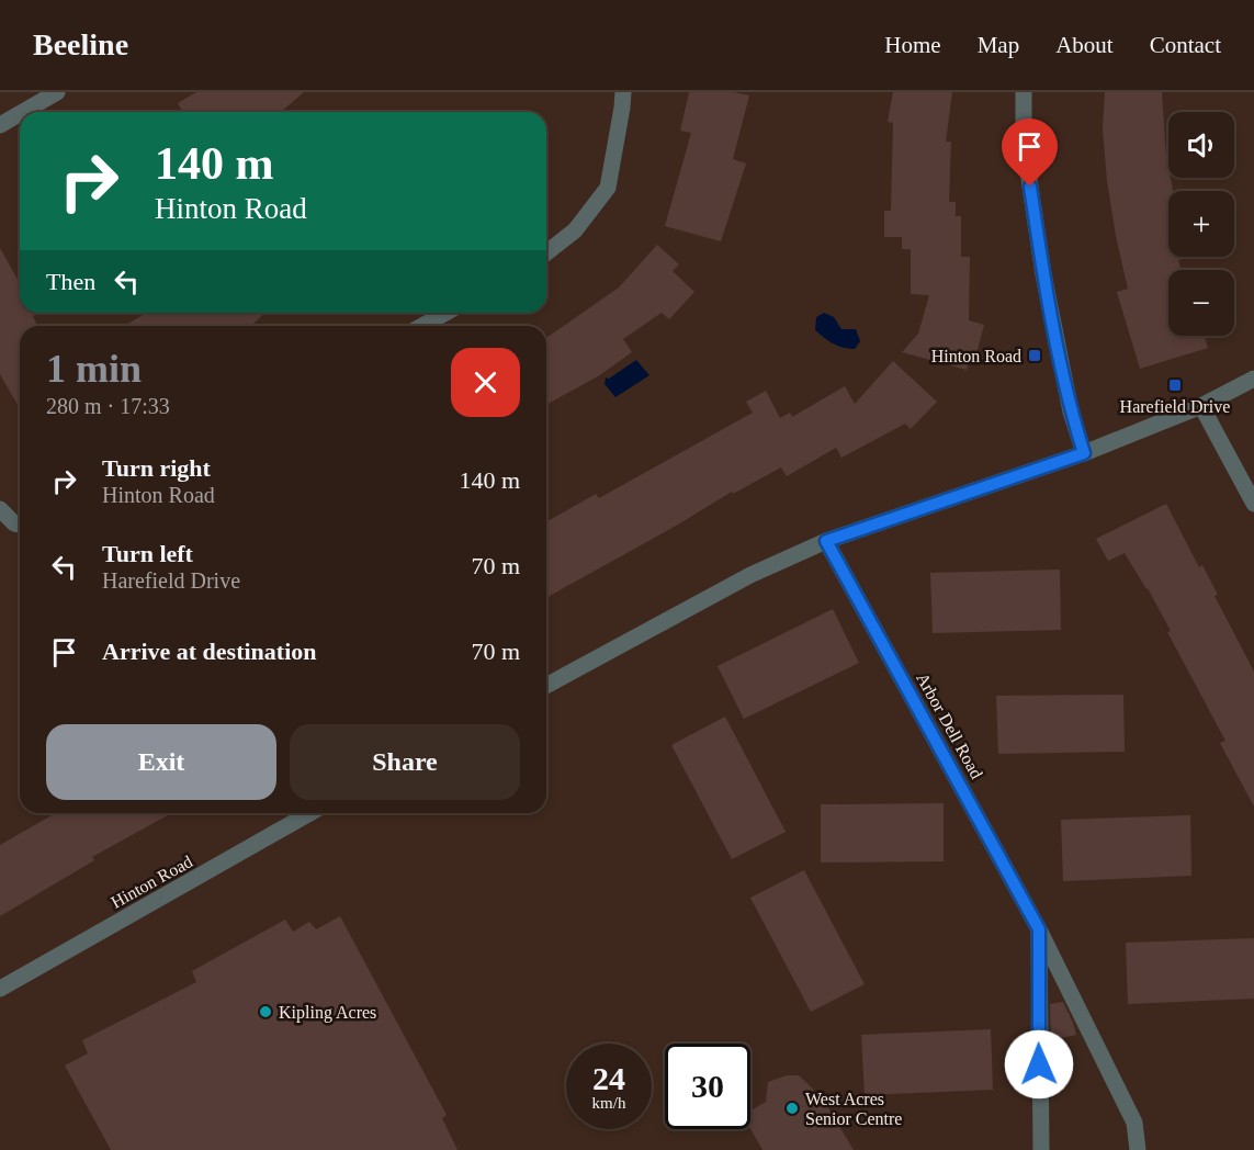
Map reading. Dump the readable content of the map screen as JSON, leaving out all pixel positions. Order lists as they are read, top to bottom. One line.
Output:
{"streets":{"street":["Arbor Dell Road","Hinton Road"]},"places":{"transit":["Hinton Road","Harefield Drive"],"other":["Kipling Acres","West Acres Senior Centre"]},"page":{"header":"Beeline","nav":["Home","Map","About","Contact"],"map_buttons":["+","−"],"turn":["140 m","Hinton Road"],"then":"Then","heading":["1 min","280 m · 17:33"],"list":[{"name":"Turn right","note":"Hinton Road","value":"140 m"},{"name":"Turn left","note":"Harefield Drive","value":"70 m"},{"name":"Arrive at destination","value":"70 m"}],"buttons":["Exit","Share"],"speed":"24 km/h","limit":"30"}}
